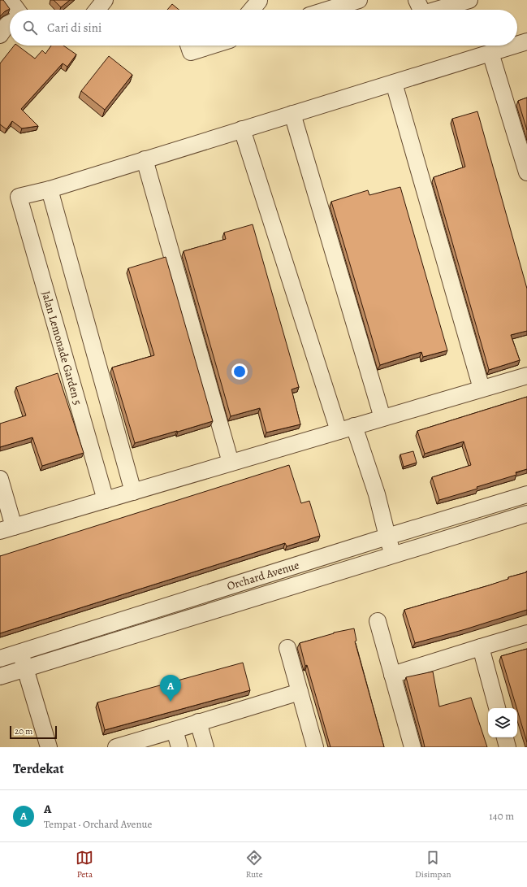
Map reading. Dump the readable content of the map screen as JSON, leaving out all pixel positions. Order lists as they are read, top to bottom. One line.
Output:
{"streets":{"street":["Jalan Lemonade Garden 5","Orchard Avenue"]},"scale_bar":"20 m","page":{"search":"Cari di sini","pins":"A","scale":"20 m","heading":"Terdekat","list":[{"mark":"A","name":"A","note":"Tempat · Orchard Avenue","value":"140 m"}],"nav":["Peta","Rute","Disimpan"]}}
